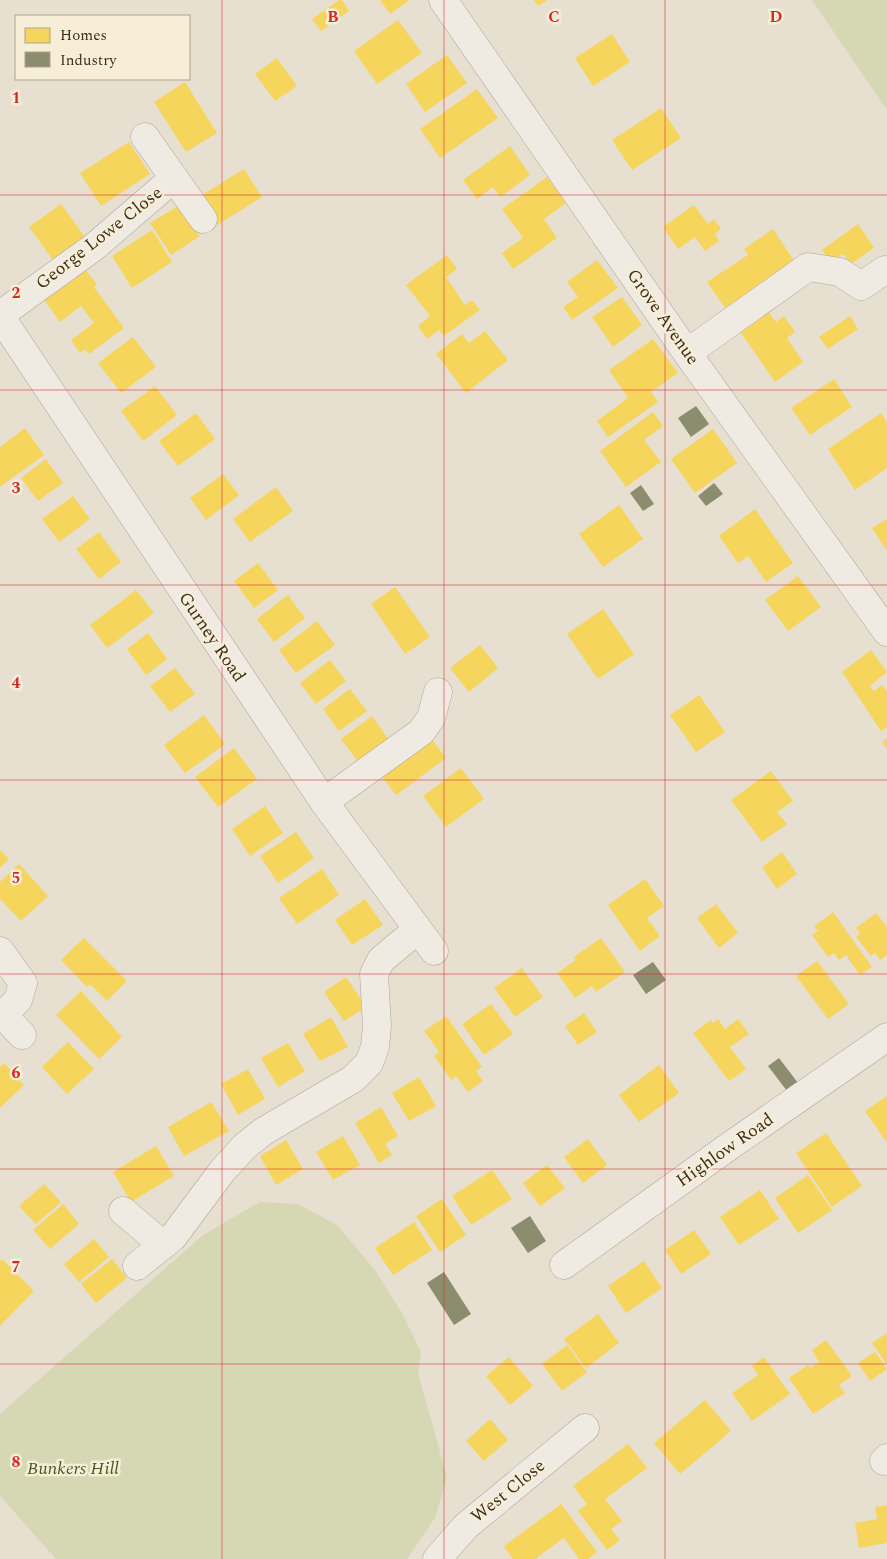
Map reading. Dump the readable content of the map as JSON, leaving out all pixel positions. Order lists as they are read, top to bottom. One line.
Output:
{"streets":{"street":["George Lowe Close","Grove Avenue","Gurney Road","Highlow Road","West Close"]},"crossings":[["George Lowe Close","Gurney Road"]],"parks":["Bunkers Hill"],"legend":["Homes","Industry"],"grid":{"columns":["B","C","D"],"rows":["1","2","3","4","5","6","7","8"]}}
